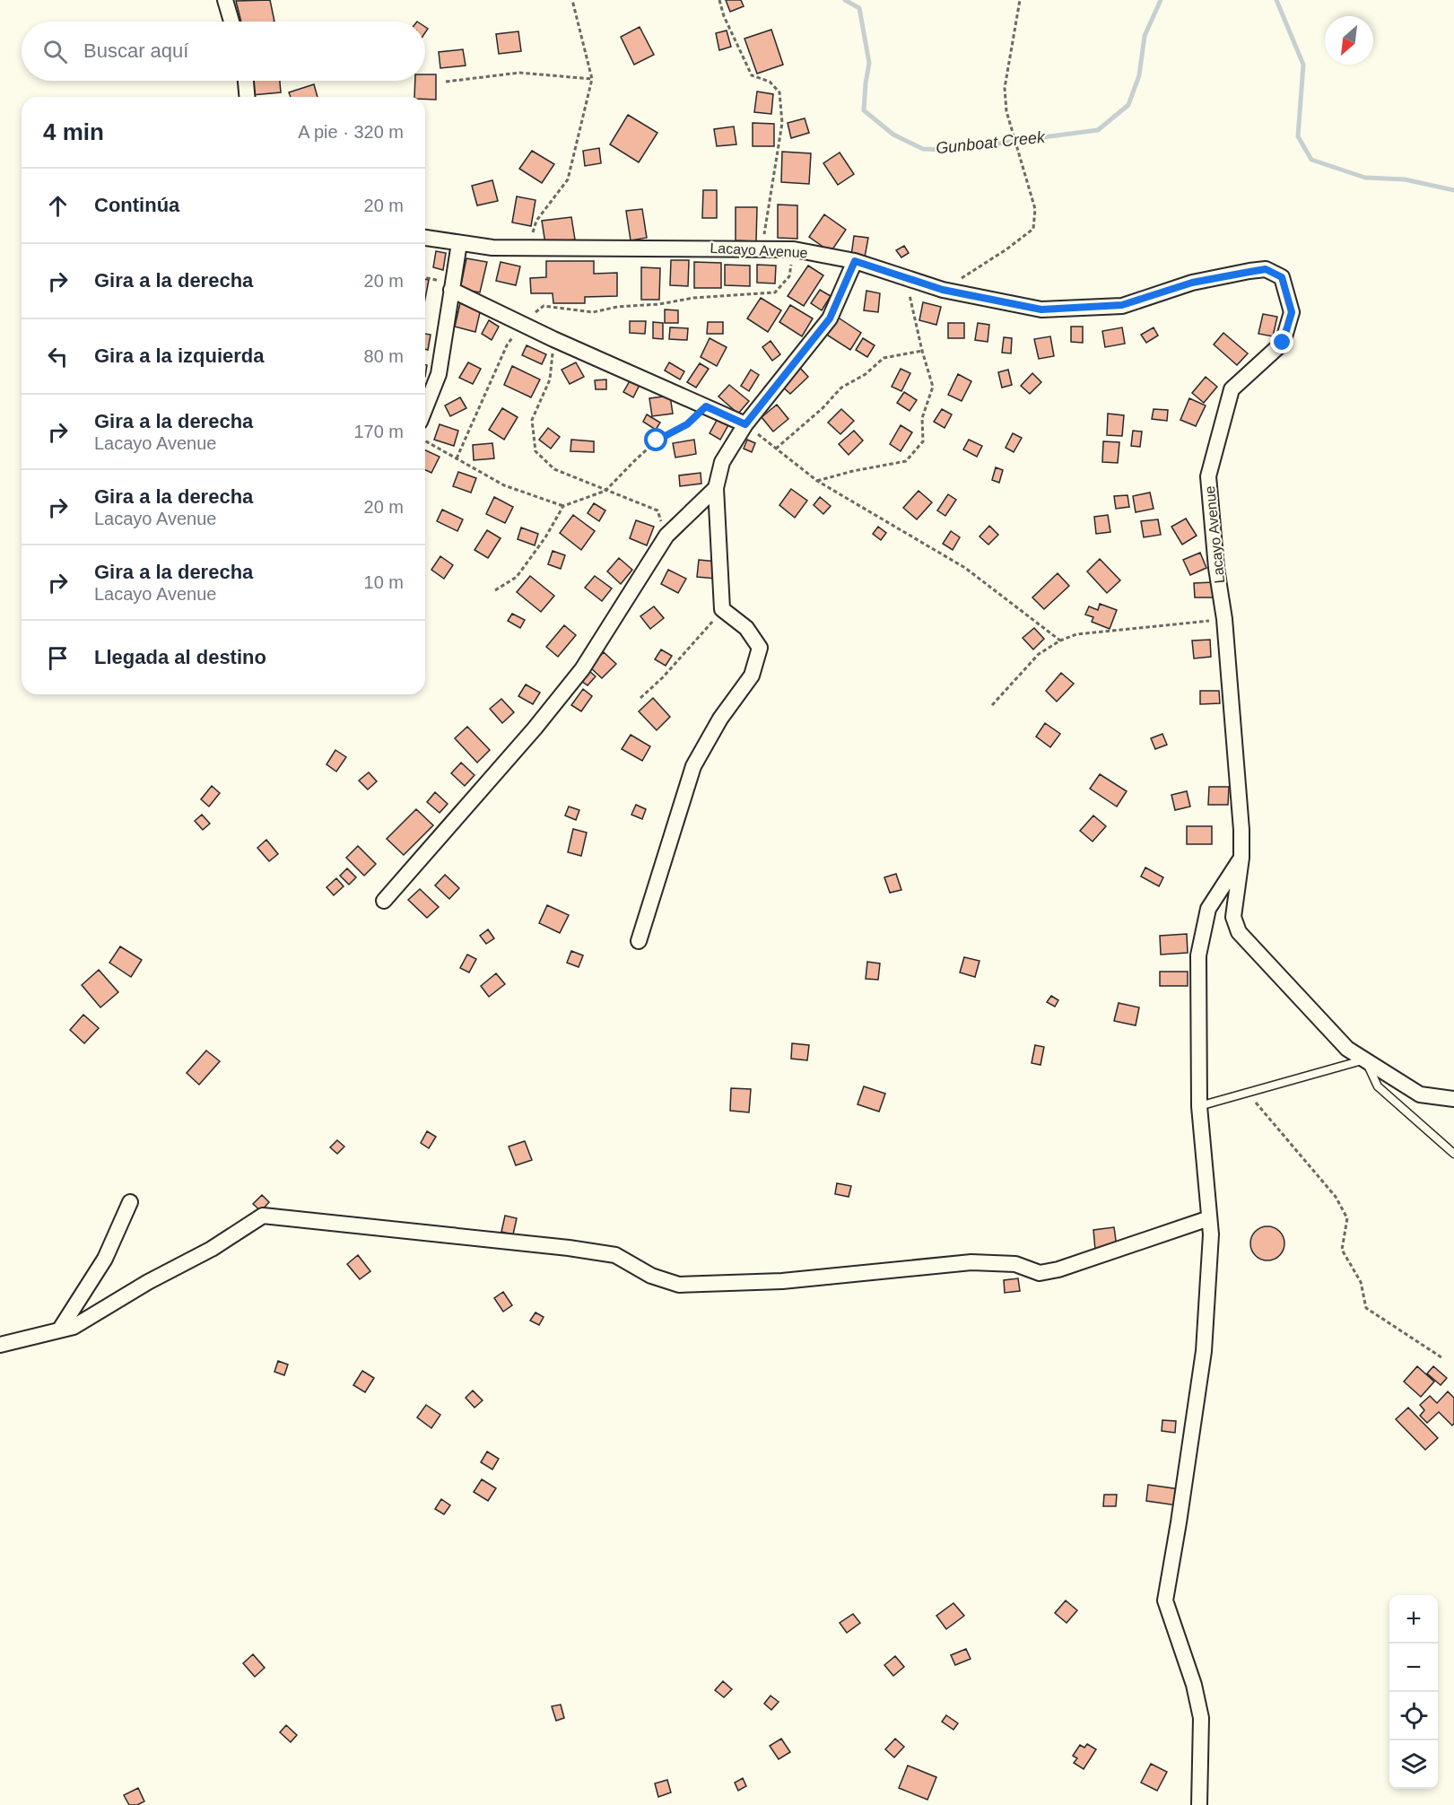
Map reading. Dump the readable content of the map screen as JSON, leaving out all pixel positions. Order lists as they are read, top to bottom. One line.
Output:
{"streets":{"street":["Lacayo Avenue"]},"water":["Gunboat Creek"],"north":"bottom left","page":{"search":"Buscar aquí","heading":["4 min","A pie · 320 m"],"list":[["Continúa","20 m"],["Gira a la derecha","20 m"],["Gira a la izquierda","80 m"],["Gira a la derecha","Lacayo Avenue","170 m"],["Gira a la derecha","Lacayo Avenue","20 m"],["Gira a la derecha","Lacayo Avenue","10 m"],"Llegada al destino"],"map_buttons":["+","−"]}}
